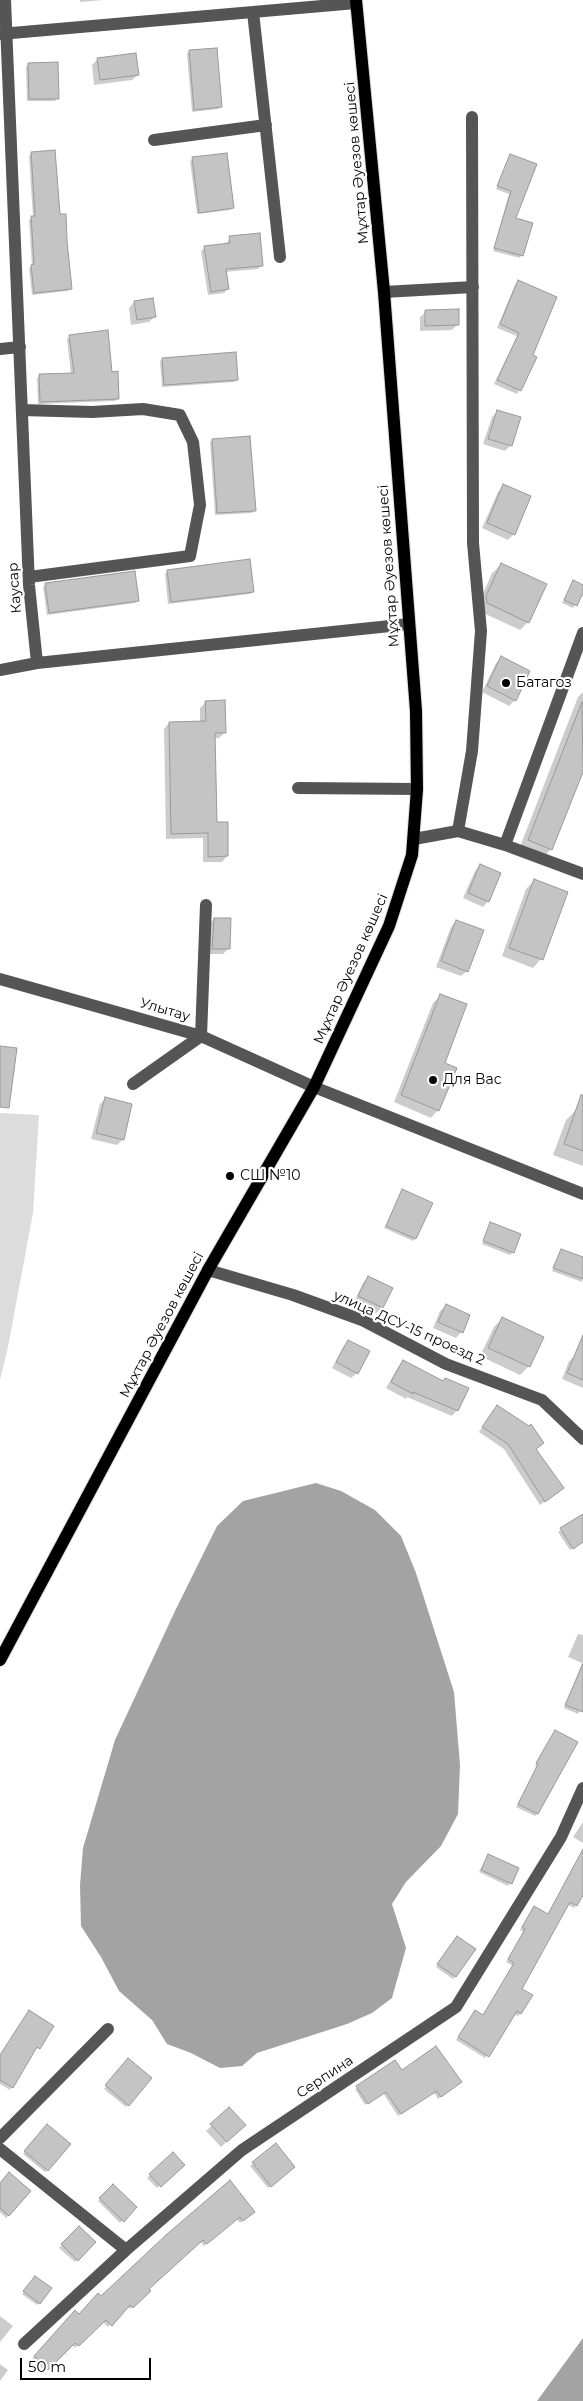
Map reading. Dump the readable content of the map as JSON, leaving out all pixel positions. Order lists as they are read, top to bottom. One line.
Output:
{"streets":{"main road":["Мұхтар Әуезов көшесі"],"street":["Каусар","Улытау","улица ДСУ-15 проезд 2","Серпина"]},"crossings":[["Мұхтар Әуезов көшесі","Улытау"],["Мұхтар Әуезов көшесі","улица ДСУ-15 проезд 2"]],"places":["Батагоз","Для Вас","СШ №10"],"scale_bar":"50 m"}
